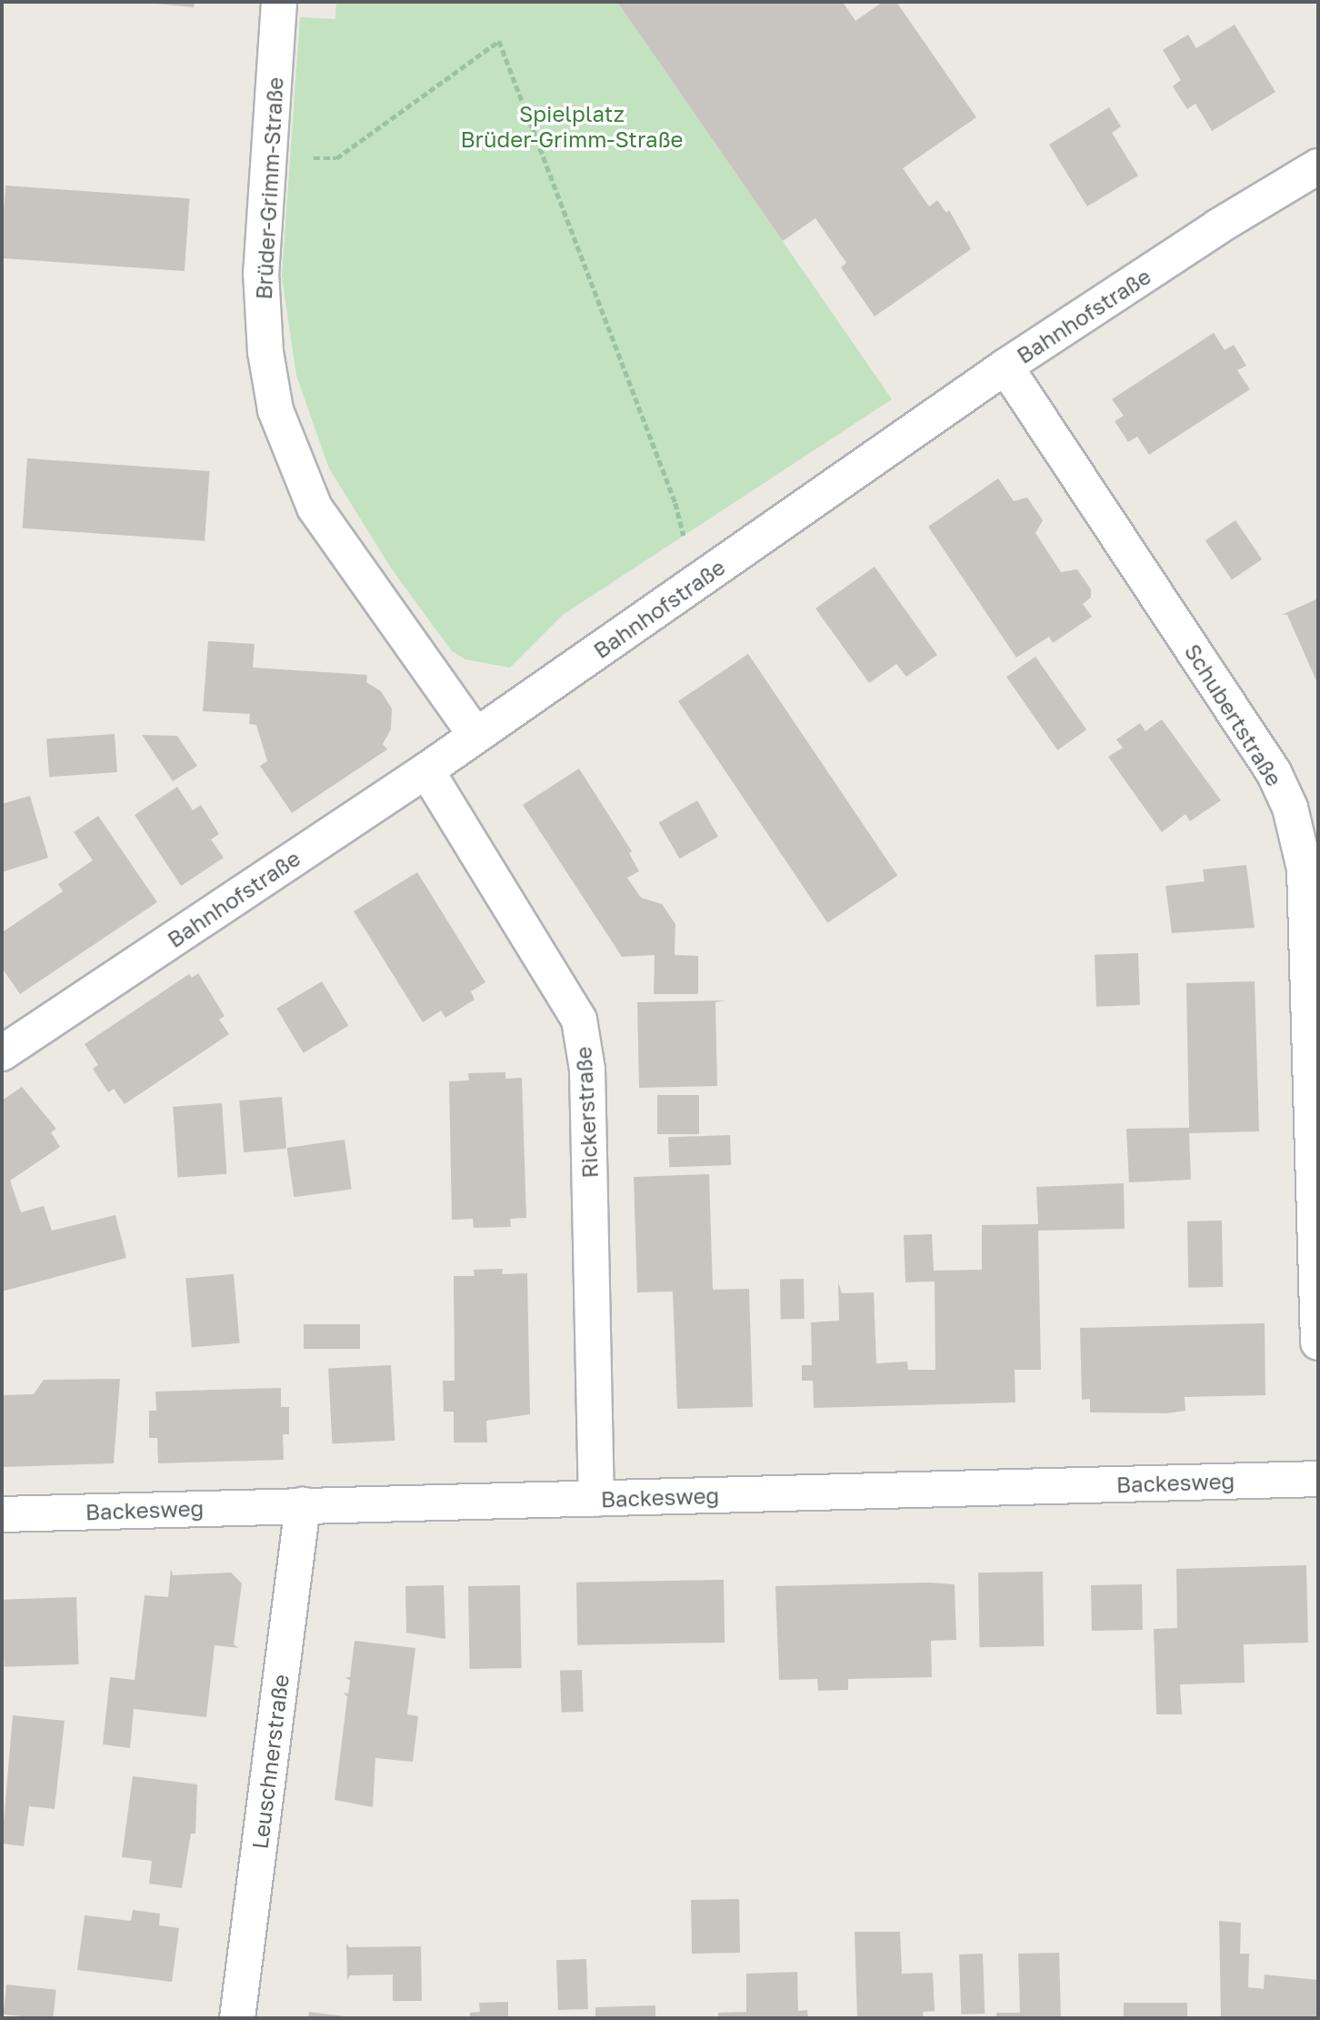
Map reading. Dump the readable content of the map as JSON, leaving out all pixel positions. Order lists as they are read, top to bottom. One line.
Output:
{"streets":{"street":["Brüder-Grimm-Straße","Bahnhofstraße","Schubertstraße","Rickerstraße","Backesweg","Leuschnerstraße"]},"crossings":[["Brüder-Grimm-Straße","Bahnhofstraße"],["Bahnhofstraße","Schubertstraße"],["Bahnhofstraße","Rickerstraße"],["Rickerstraße","Backesweg"],["Backesweg","Leuschnerstraße"]],"parks":["Spielplatz Brüder-Grimm-Straße"]}
